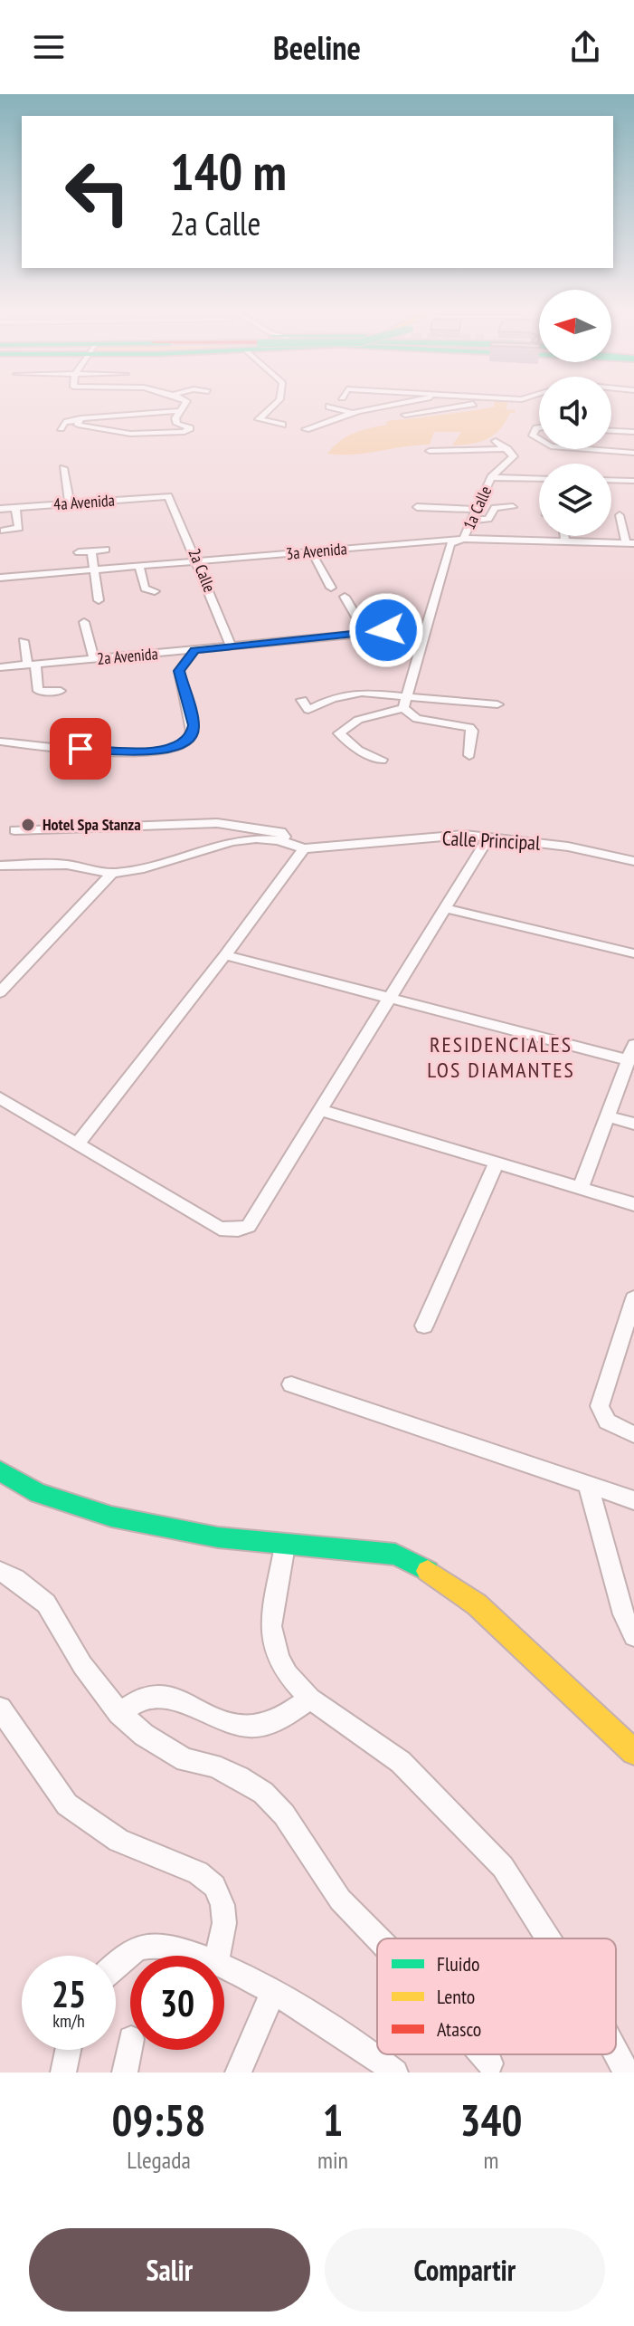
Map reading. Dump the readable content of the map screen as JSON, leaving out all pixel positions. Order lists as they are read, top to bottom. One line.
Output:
{"streets":{"street":["4a Avenida","1a Calle","3a Avenida","2a Calle","2a Avenida","Calle Principal"]},"crossings":[["4a Avenida","2a Calle"],["1a Calle","3a Avenida"],["1a Calle","2a Avenida"],["3a Avenida","2a Calle"],["2a Calle","2a Avenida"]],"districts":["RESIDENCIALES LOS DIAMANTES"],"places":["Hotel Spa Stanza"],"legend":["Fluido","Lento","Atasco"],"north":"left","page":{"header":"Beeline","turn":["140 m","2a Calle"],"speed":"25 km/h","limit":"30","eta":["09:58","Llegada","1","min","340","m"],"buttons":["Salir","Compartir"]}}
